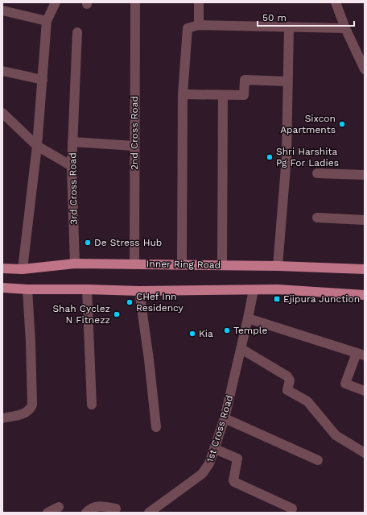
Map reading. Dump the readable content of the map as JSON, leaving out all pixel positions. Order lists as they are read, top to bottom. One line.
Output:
{"streets":{"main road":["Inner Ring Road"],"street":["2nd Cross Road","3rd Cross Road","1st Cross Road"]},"crossings":[["2nd Cross Road","Inner Ring Road"],["3rd Cross Road","Inner Ring Road"]],"places":{"other":["Sixcon Apartments","Shri Harshita Pg For Ladies","De Stress Hub","CHef Inn Residency","Shah Cyclez N Fitnezz","Temple","Kia"],"transit":["Ejipura Junction"]},"scale_bar":"50 m"}
